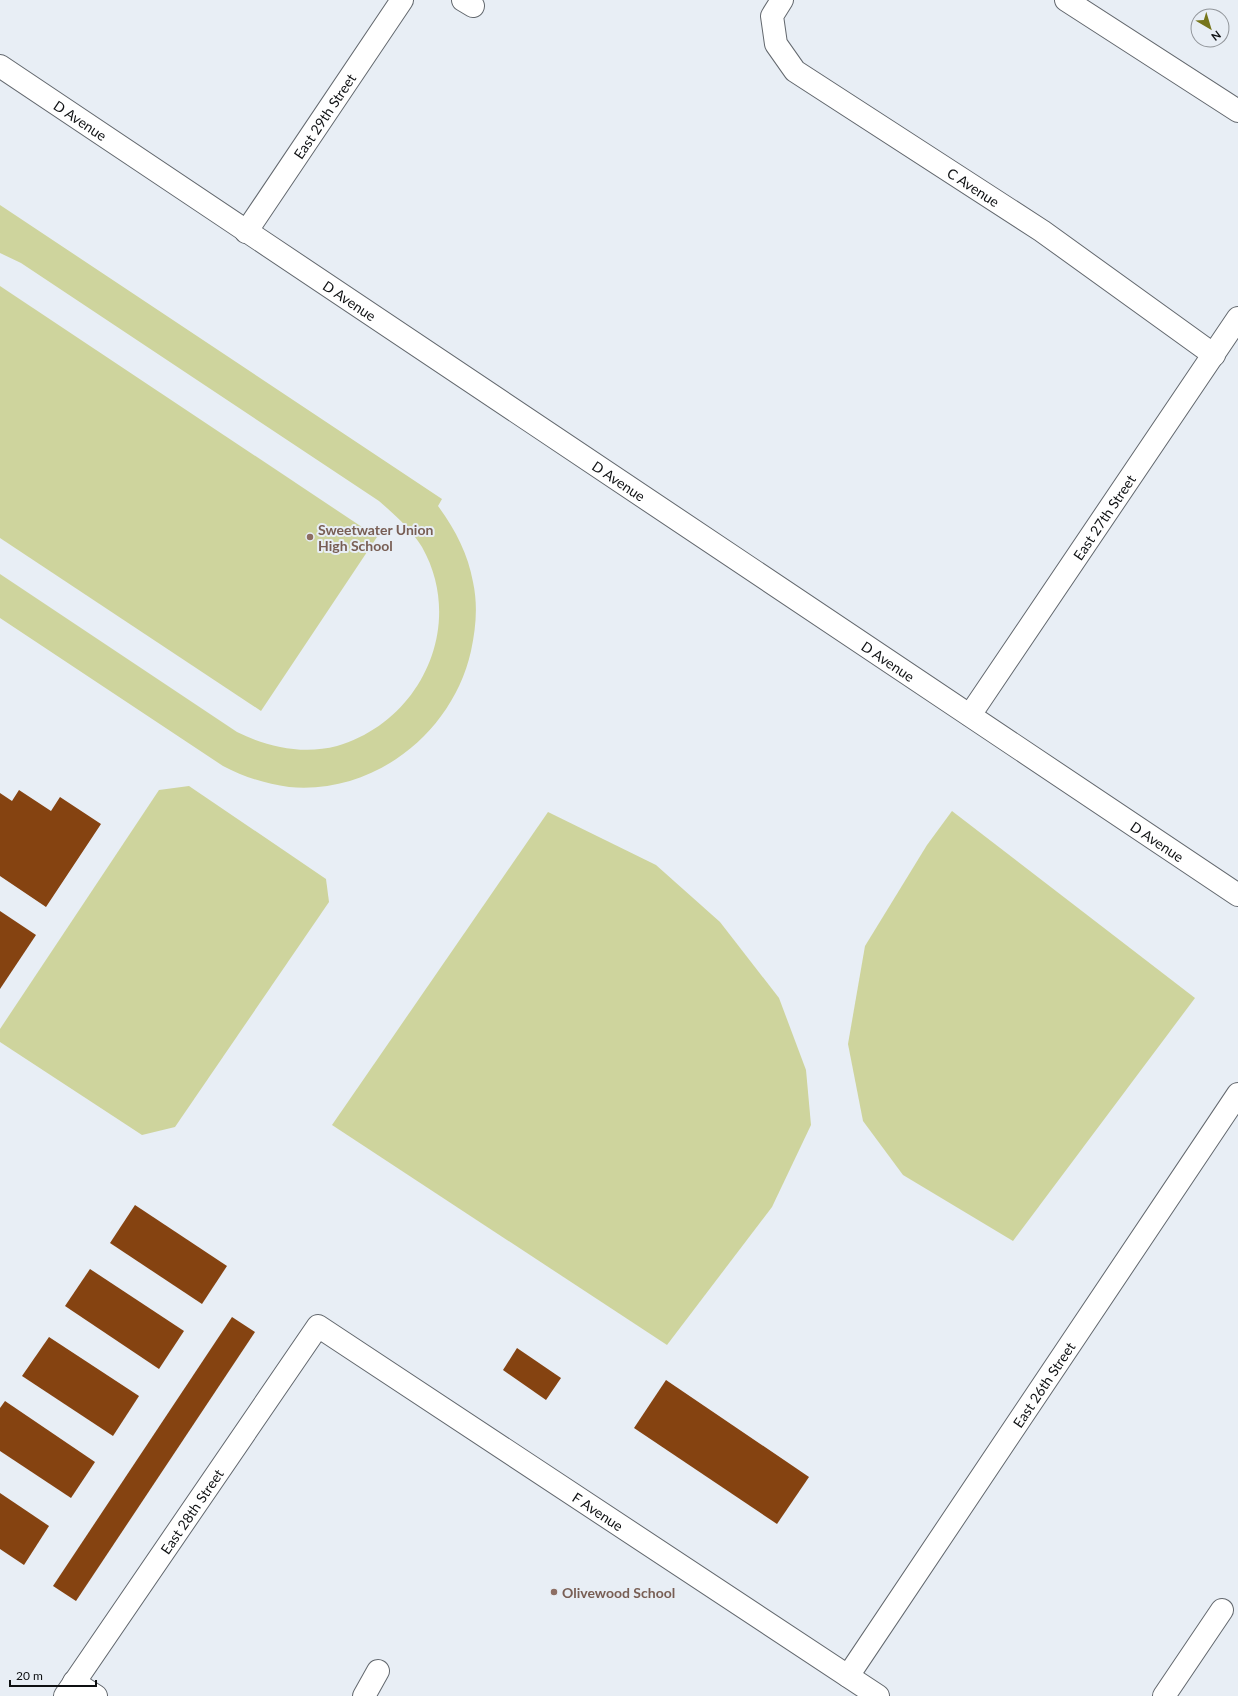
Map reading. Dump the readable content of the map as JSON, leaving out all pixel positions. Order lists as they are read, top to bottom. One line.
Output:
{"streets":{"street":["East 29th Street","D Avenue","C Avenue","East 27th Street","East 26th Street","East 28th Street","F Avenue"]},"crossings":[["East 29th Street","D Avenue"],["D Avenue","East 27th Street"],["C Avenue","East 27th Street"],["East 26th Street","F Avenue"],["East 28th Street","F Avenue"]],"places":["Sweetwater Union High School","Olivewood School"],"scale_bar":"20 m","north":"bottom right"}
